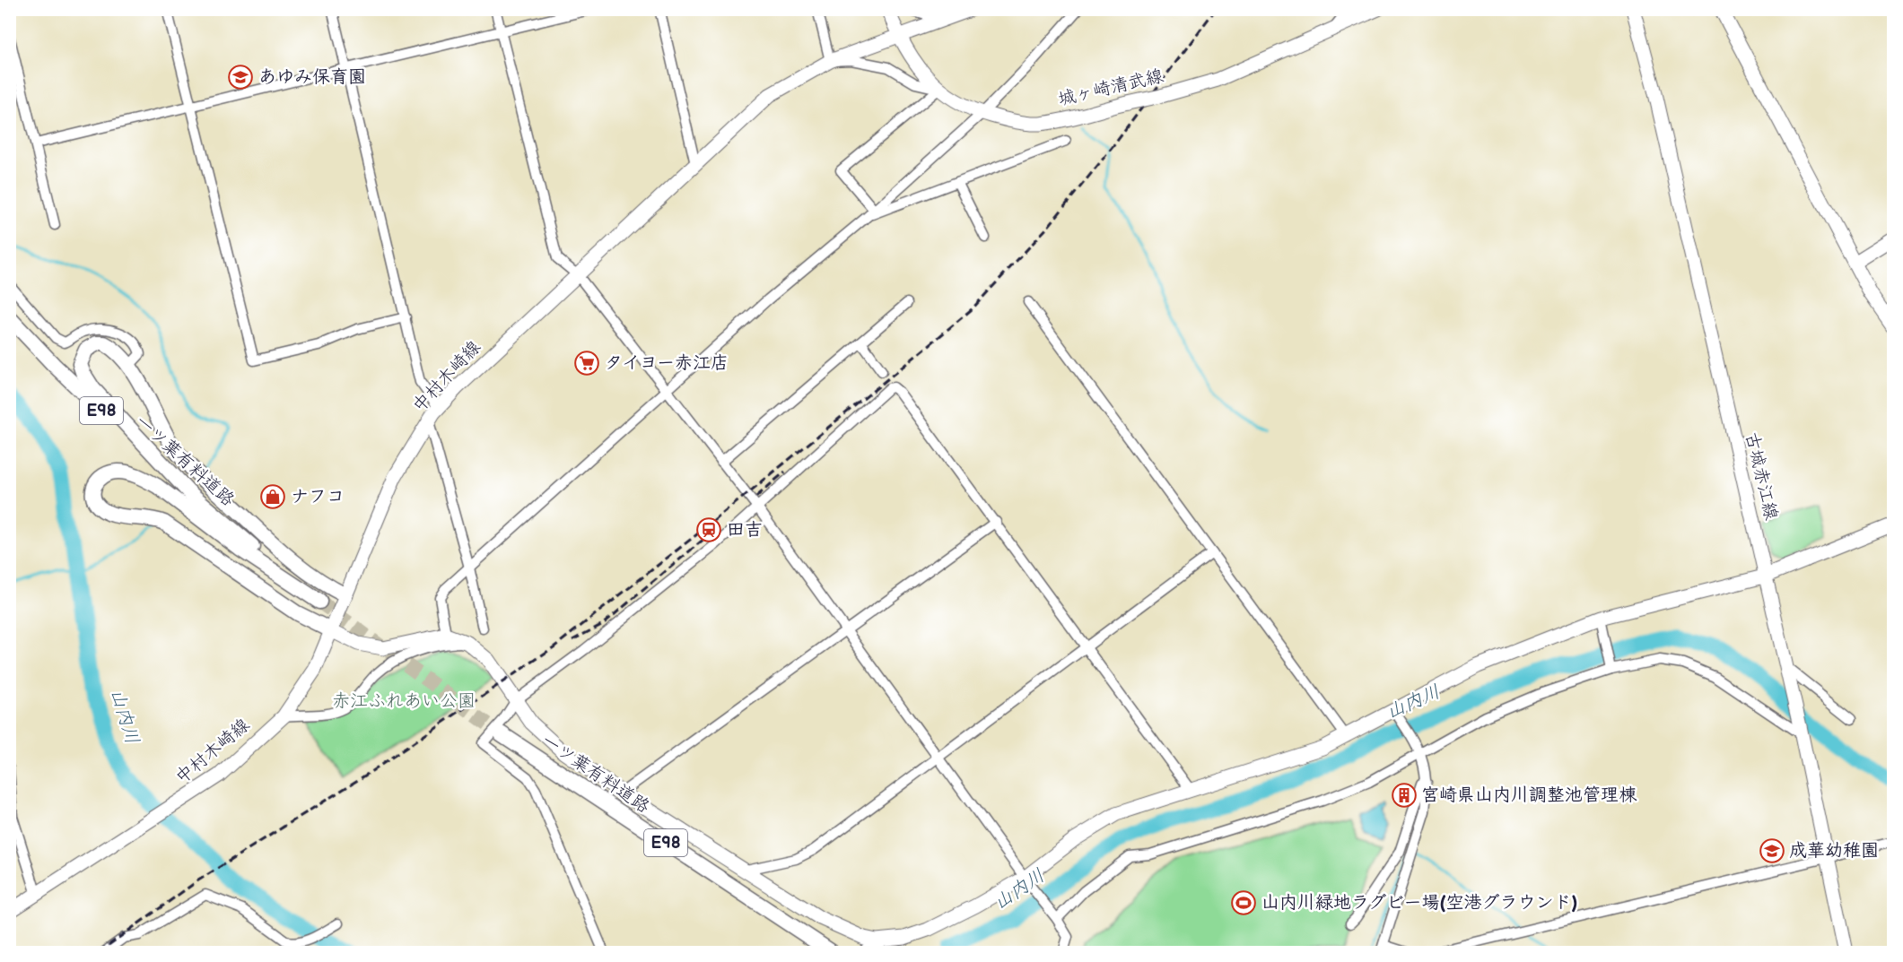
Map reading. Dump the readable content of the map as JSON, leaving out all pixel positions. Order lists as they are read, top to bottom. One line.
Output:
{"streets":{"main road":["城ヶ崎清武線","中村木崎線","E98","一ツ葉有料道路","古城赤江線"]},"crossings":[["城ヶ崎清武線","中村木崎線"],["中村木崎線","一ツ葉有料道路"]],"water":["山内川"],"parks":["赤江ふれあい公園"],"places":{"school or university":["あゆみ保育園","成華幼稚園"],"supermarket":["タイヨー赤江店"],"shop":["ナフコ"],"station":["田吉"],"building":["宮崎県山内川調整池管理棟"],"sports":["山内川緑地ラグビー場(空港グラウンド)"]}}
